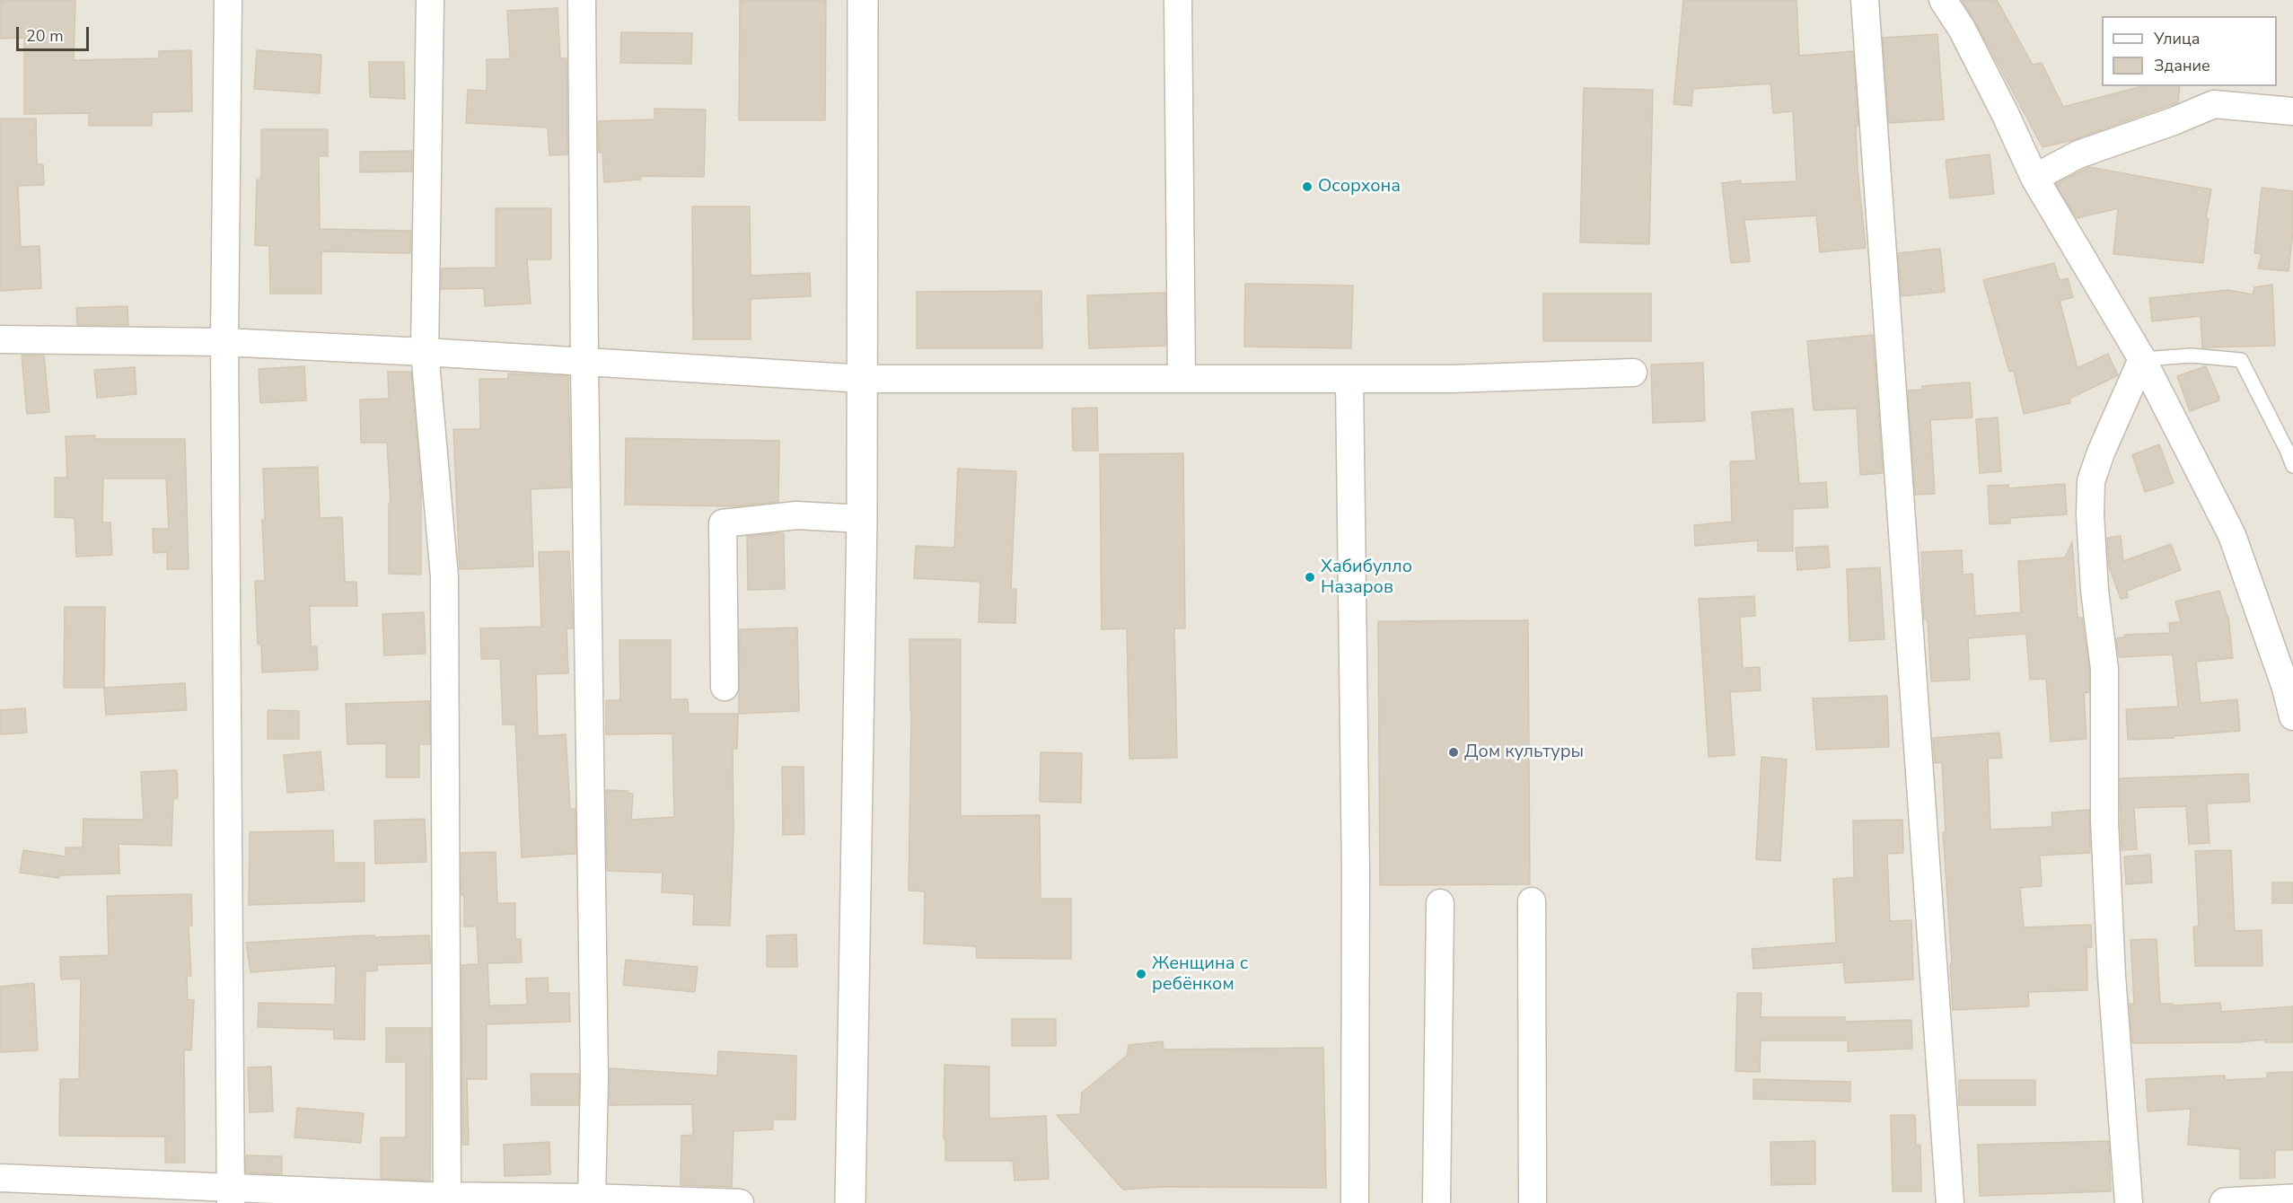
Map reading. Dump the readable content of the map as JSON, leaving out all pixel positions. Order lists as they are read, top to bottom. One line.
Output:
{"places":["Осорхона","Хабибулло Назаров","Дом культуры","Женщина с ребёнком"],"legend":["Улица","Здание"],"scale_bar":"20 m"}
